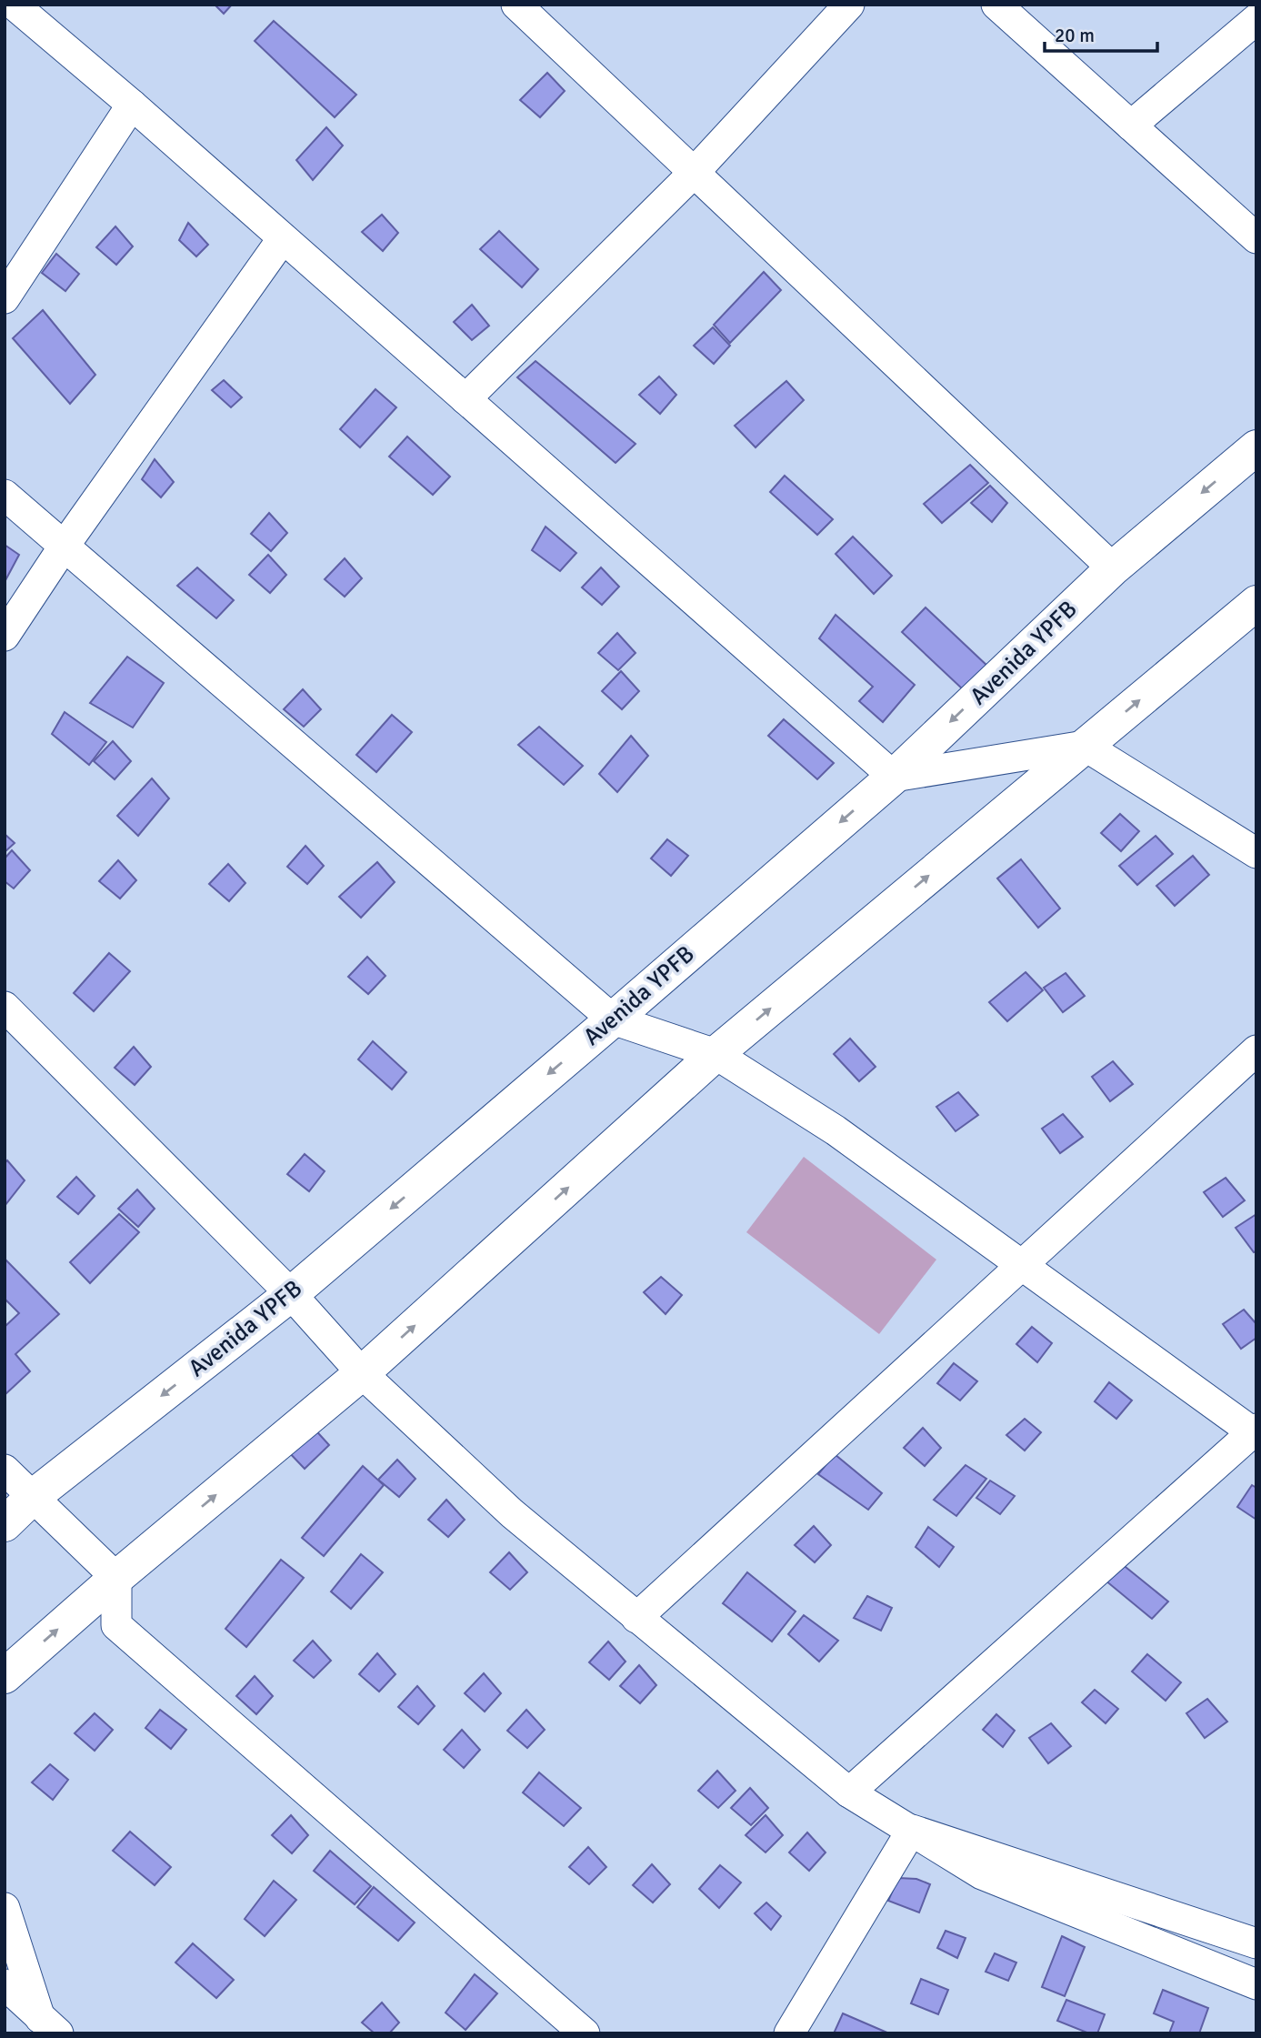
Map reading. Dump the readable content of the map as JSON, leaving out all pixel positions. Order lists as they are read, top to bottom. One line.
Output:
{"streets":{"street":["Avenida YPFB"]},"scale_bar":"20 m"}
